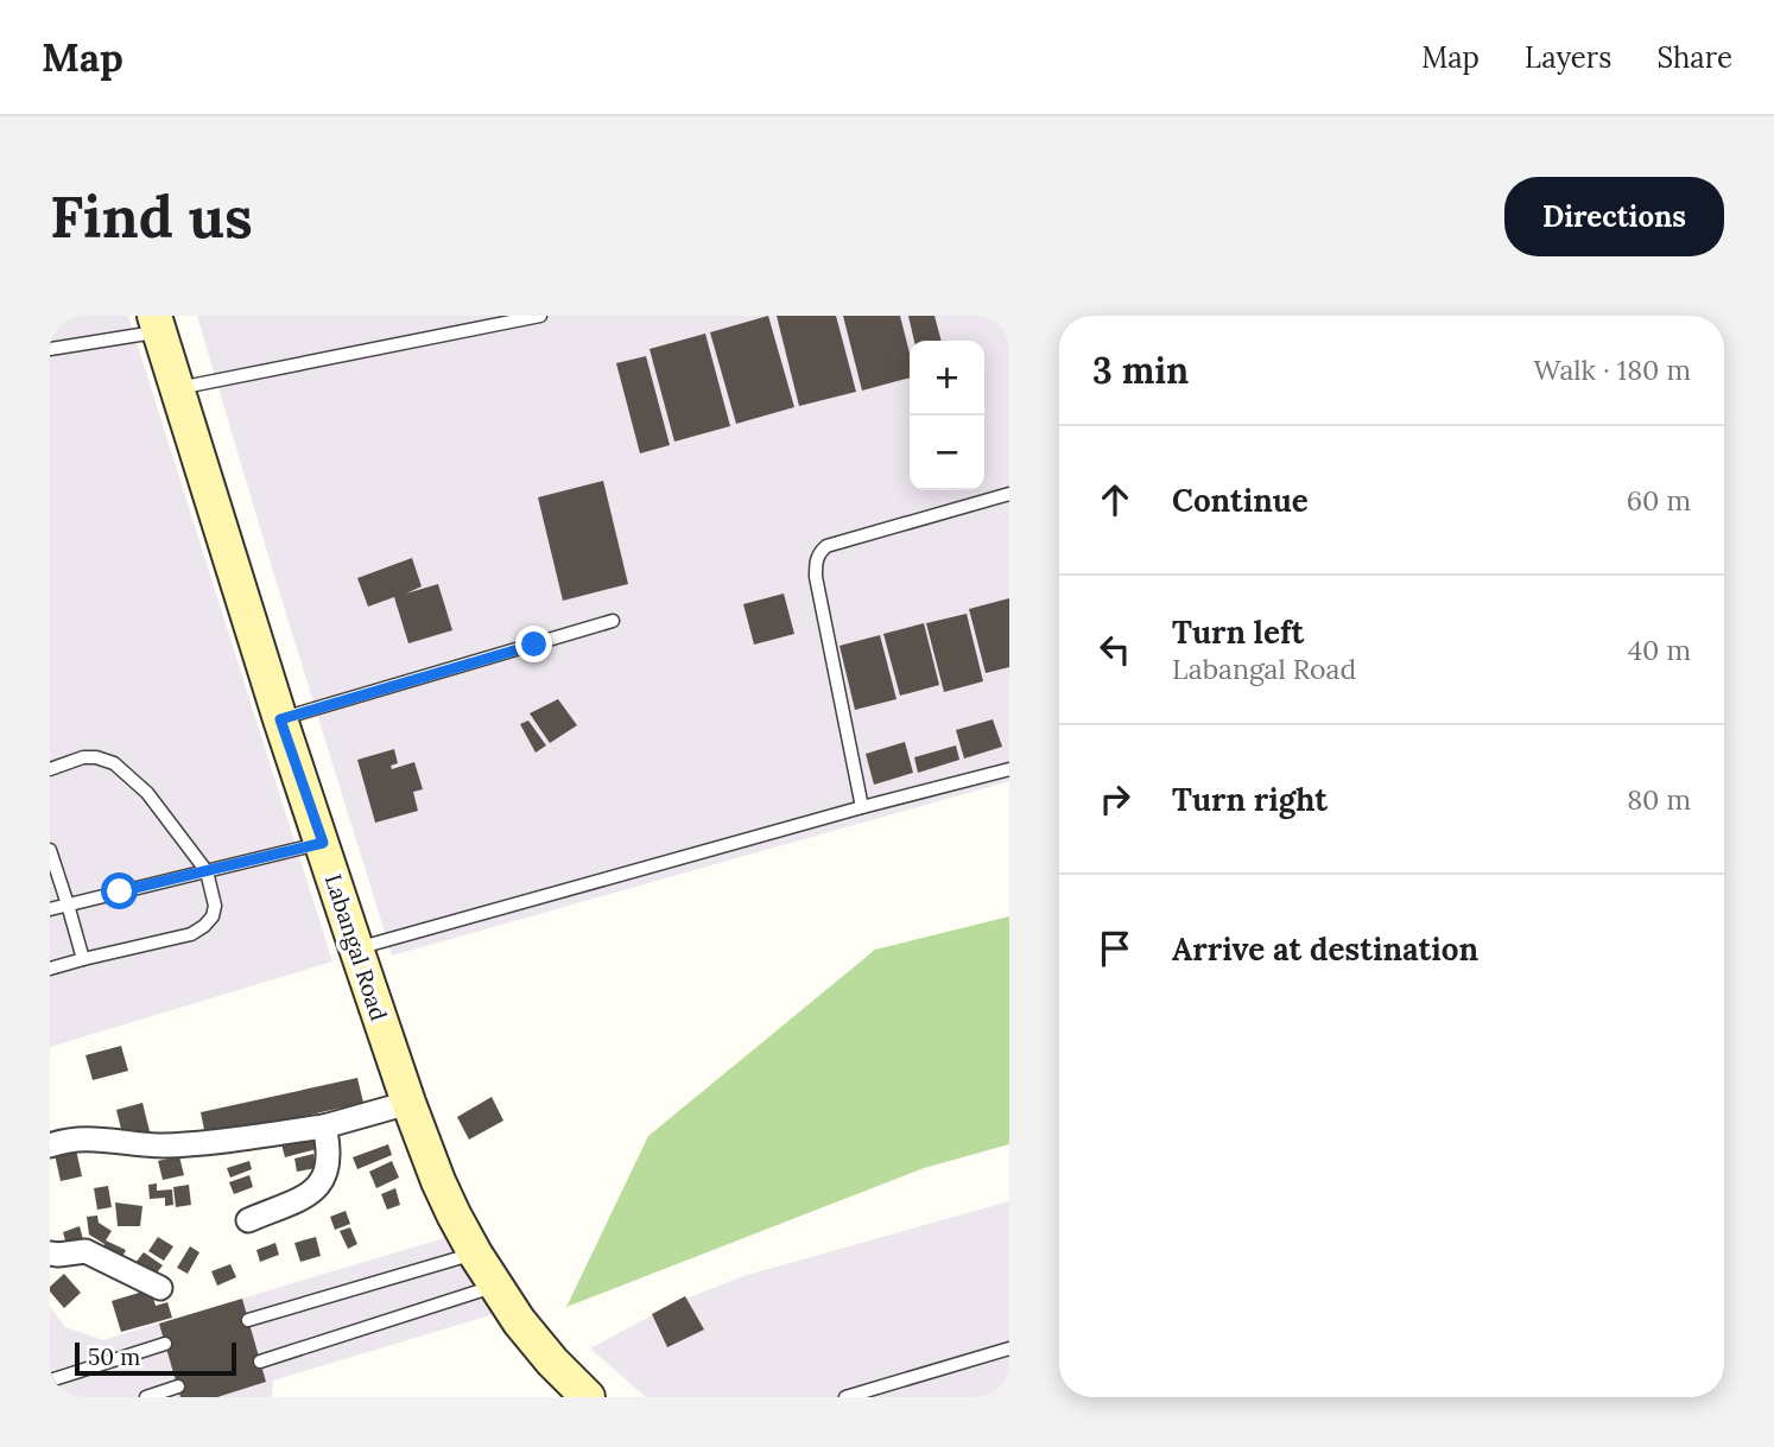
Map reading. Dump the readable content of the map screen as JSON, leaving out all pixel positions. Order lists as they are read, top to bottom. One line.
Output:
{"streets":{"main road":["Labangal Road"]},"scale_bar":"50 m","page":{"header":"Map","nav":["Map","Layers","Share"],"buttons":"Directions","title":"Find us","heading":["3 min","Walk · 180 m"],"map_buttons":["+","−"],"list":[["Continue","60 m"],["Turn left","Labangal Road","40 m"],["Turn right","80 m"],"Arrive at destination"],"scale":"50 m"}}
